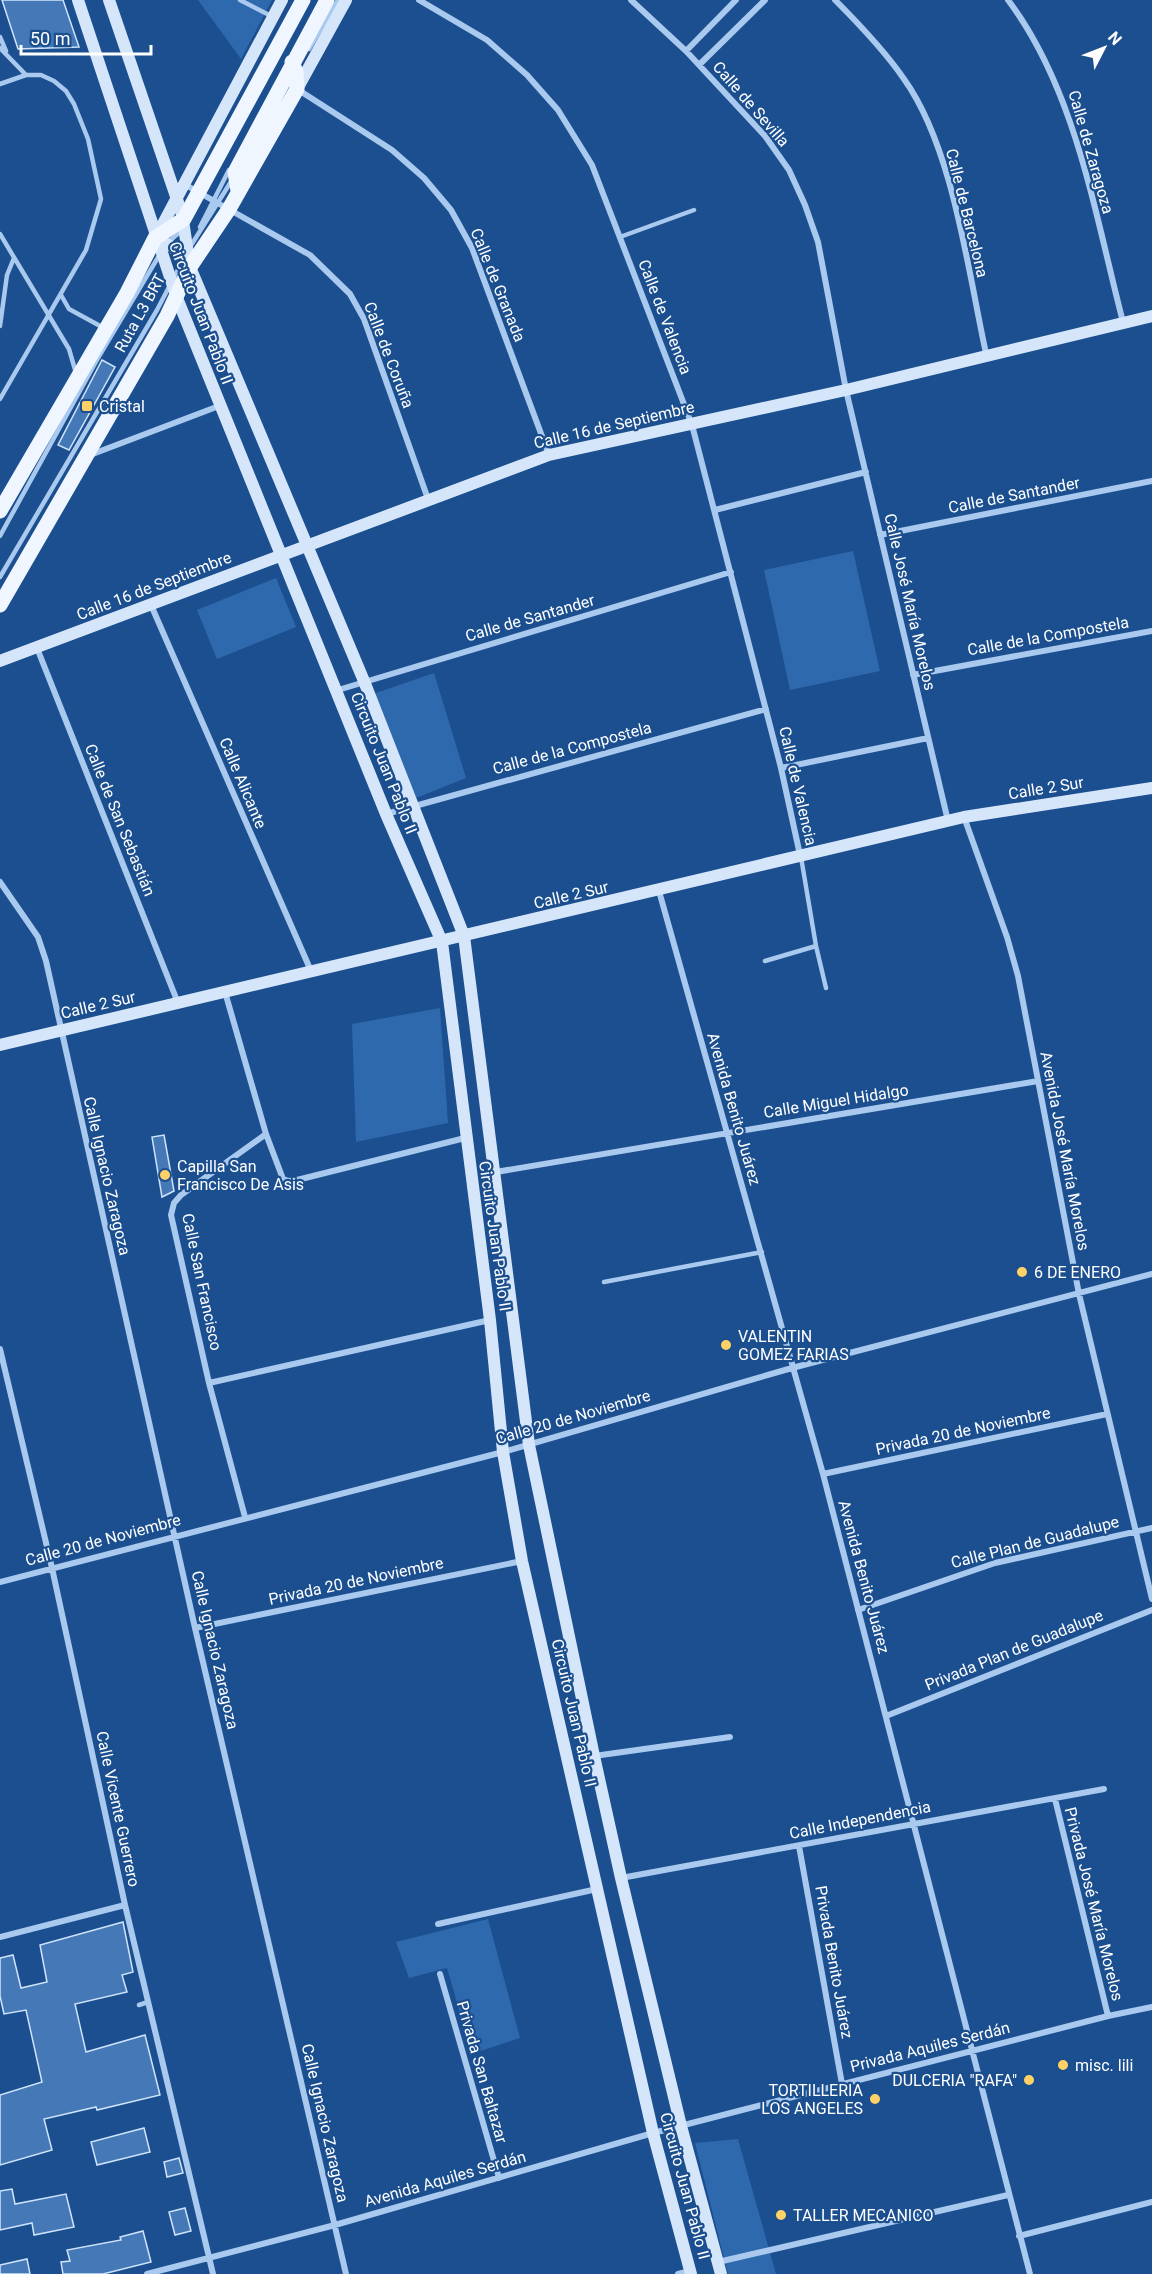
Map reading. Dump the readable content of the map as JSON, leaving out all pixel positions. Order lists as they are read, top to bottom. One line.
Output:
{"streets":{"main road":["Circuito Juan Pablo II","Calle 16 de Septiembre","Calle 2 Sur"],"street":["Calle de Sevilla","Calle de Zaragoza","Calle de Barcelona","Calle de Granada","Calle de Valencia","Calle de Coruña","Calle de Santander","Calle José María Morelos","Calle de la Compostela","Calle Alicante","Calle de San Sebastián","Calle Miguel Hidalgo","Avenida Benito Juárez","Avenida José María Morelos","Calle Ignacio Zaragoza","Calle San Francisco","Calle 20 de Noviembre","Privada 20 de Noviembre","Calle Plan de Guadalupe","Privada Plan de Guadalupe","Calle Vicente Guerrero","Calle Independencia","Privada José María Morelos","Privada Benito Juárez","Privada Aquiles Serdán","Privada San Baltazar","Avenida Aquiles Serdán"],"lane":["Ruta L3 BRT"]},"crossings":[["Calle de Sevilla","Calle 16 de Septiembre"],["Calle de Sevilla","Calle José María Morelos"],["Calle de Zaragoza","Calle 16 de Septiembre"],["Calle de Barcelona","Calle 16 de Septiembre"],["Calle de Granada","Calle 16 de Septiembre"],["Ruta L3 BRT","Circuito Juan Pablo II"],["Circuito Juan Pablo II","Calle 16 de Septiembre"],["Circuito Juan Pablo II","Calle de Santander"],["Circuito Juan Pablo II","Calle de la Compostela"],["Circuito Juan Pablo II","Calle 2 Sur"],["Circuito Juan Pablo II","Calle Miguel Hidalgo"],["Circuito Juan Pablo II","Calle 20 de Noviembre"],["Circuito Juan Pablo II","Privada 20 de Noviembre"],["Circuito Juan Pablo II","Calle Independencia"],["Circuito Juan Pablo II","Privada Aquiles Serdán"],["Circuito Juan Pablo II","Avenida Aquiles Serdán"],["Calle de Valencia","Calle 16 de Septiembre"],["Calle de Valencia","Calle de Santander"],["Calle de Valencia","Calle de la Compostela"],["Calle de Valencia","Calle 2 Sur"],["Calle de Coruña","Calle 16 de Septiembre"],["Calle 16 de Septiembre","Calle José María Morelos"],["Calle 16 de Septiembre","Calle Alicante"],["Calle 16 de Septiembre","Calle de San Sebastián"],["Calle de Santander","Calle José María Morelos"],["Calle José María Morelos","Calle de la Compostela"],["Calle José María Morelos","Calle 2 Sur"],["Calle Alicante","Calle 2 Sur"],["Calle 2 Sur","Calle de San Sebastián"],["Calle 2 Sur","Avenida Benito Juárez"],["Calle 2 Sur","Avenida José María Morelos"],["Calle 2 Sur","Calle Ignacio Zaragoza"],["Calle Miguel Hidalgo","Avenida Benito Juárez"],["Calle Miguel Hidalgo","Avenida José María Morelos"],["Avenida Benito Juárez","Calle 20 de Noviembre"],["Avenida Benito Juárez","Privada 20 de Noviembre"],["Avenida Benito Juárez","Calle Plan de Guadalupe"],["Avenida Benito Juárez","Privada Plan de Guadalupe"],["Avenida Benito Juárez","Calle Independencia"],["Avenida Benito Juárez","Privada Aquiles Serdán"],["Avenida José María Morelos","Calle 20 de Noviembre"],["Avenida José María Morelos","Privada 20 de Noviembre"],["Avenida José María Morelos","Calle Plan de Guadalupe"],["Calle Ignacio Zaragoza","Calle 20 de Noviembre"],["Calle Ignacio Zaragoza","Privada 20 de Noviembre"],["Calle Ignacio Zaragoza","Avenida Aquiles Serdán"],["Calle San Francisco","Calle 20 de Noviembre"],["Calle 20 de Noviembre","Calle Vicente Guerrero"],["Calle Vicente Guerrero","Avenida Aquiles Serdán"],["Calle Independencia","Privada José María Morelos"],["Calle Independencia","Privada Benito Juárez"],["Privada José María Morelos","Privada Aquiles Serdán"],["Privada Benito Juárez","Privada Aquiles Serdán"],["Privada Aquiles Serdán","Avenida Aquiles Serdán"],["Privada San Baltazar","Avenida Aquiles Serdán"]],"places":{"transit":["Cristal"],"other":["Capilla San Francisco De Asis","6 DE ENERO","VALENTIN GOMEZ FARIAS","misc. lili","DULCERIA \"RAFA\"","TORTILLERIA LOS ANGELES","TALLER MECANICO"]},"scale_bar":"50 m","north":"top right"}
